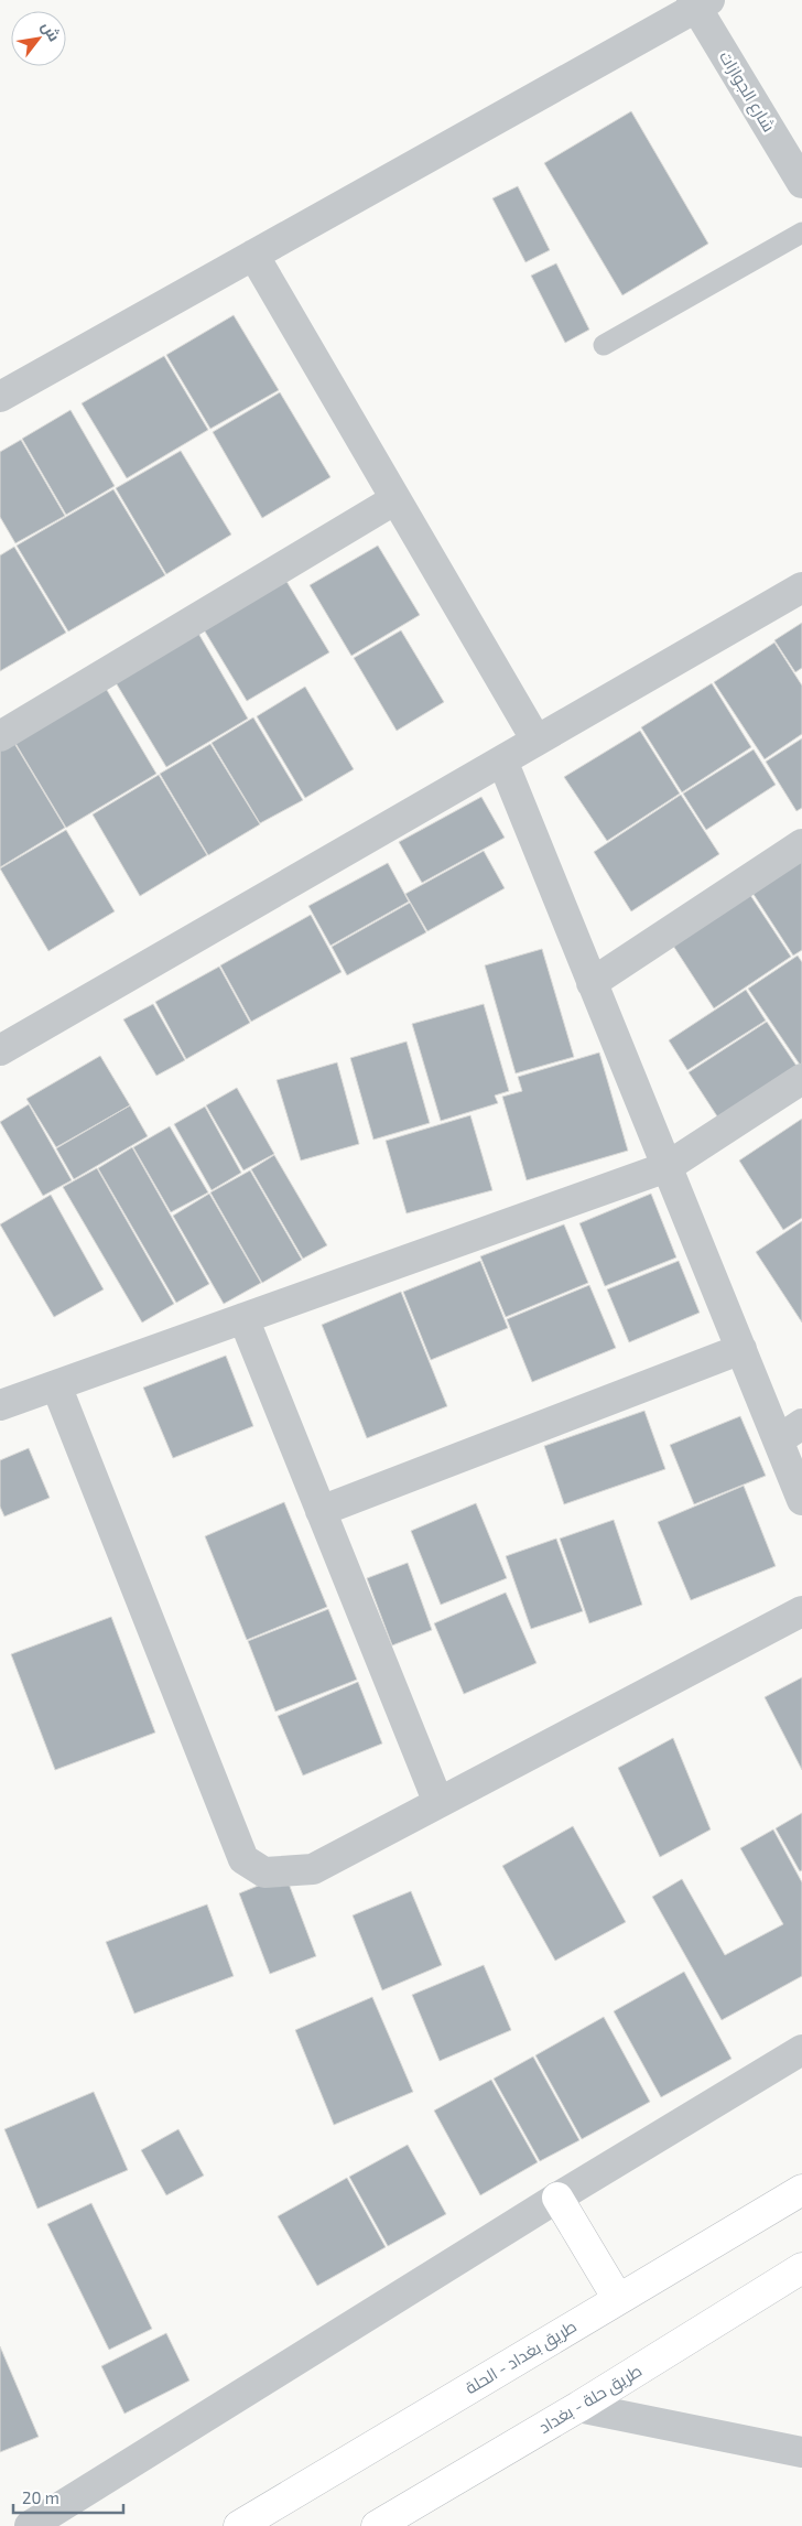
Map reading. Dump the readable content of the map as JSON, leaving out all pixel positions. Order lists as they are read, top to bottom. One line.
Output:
{"streets":{"main road":["طريق بغداد - الحلة","طريق حلة - بغداد"],"street":["شارع الجوازات"]},"scale_bar":"20 m","north":"top right"}
